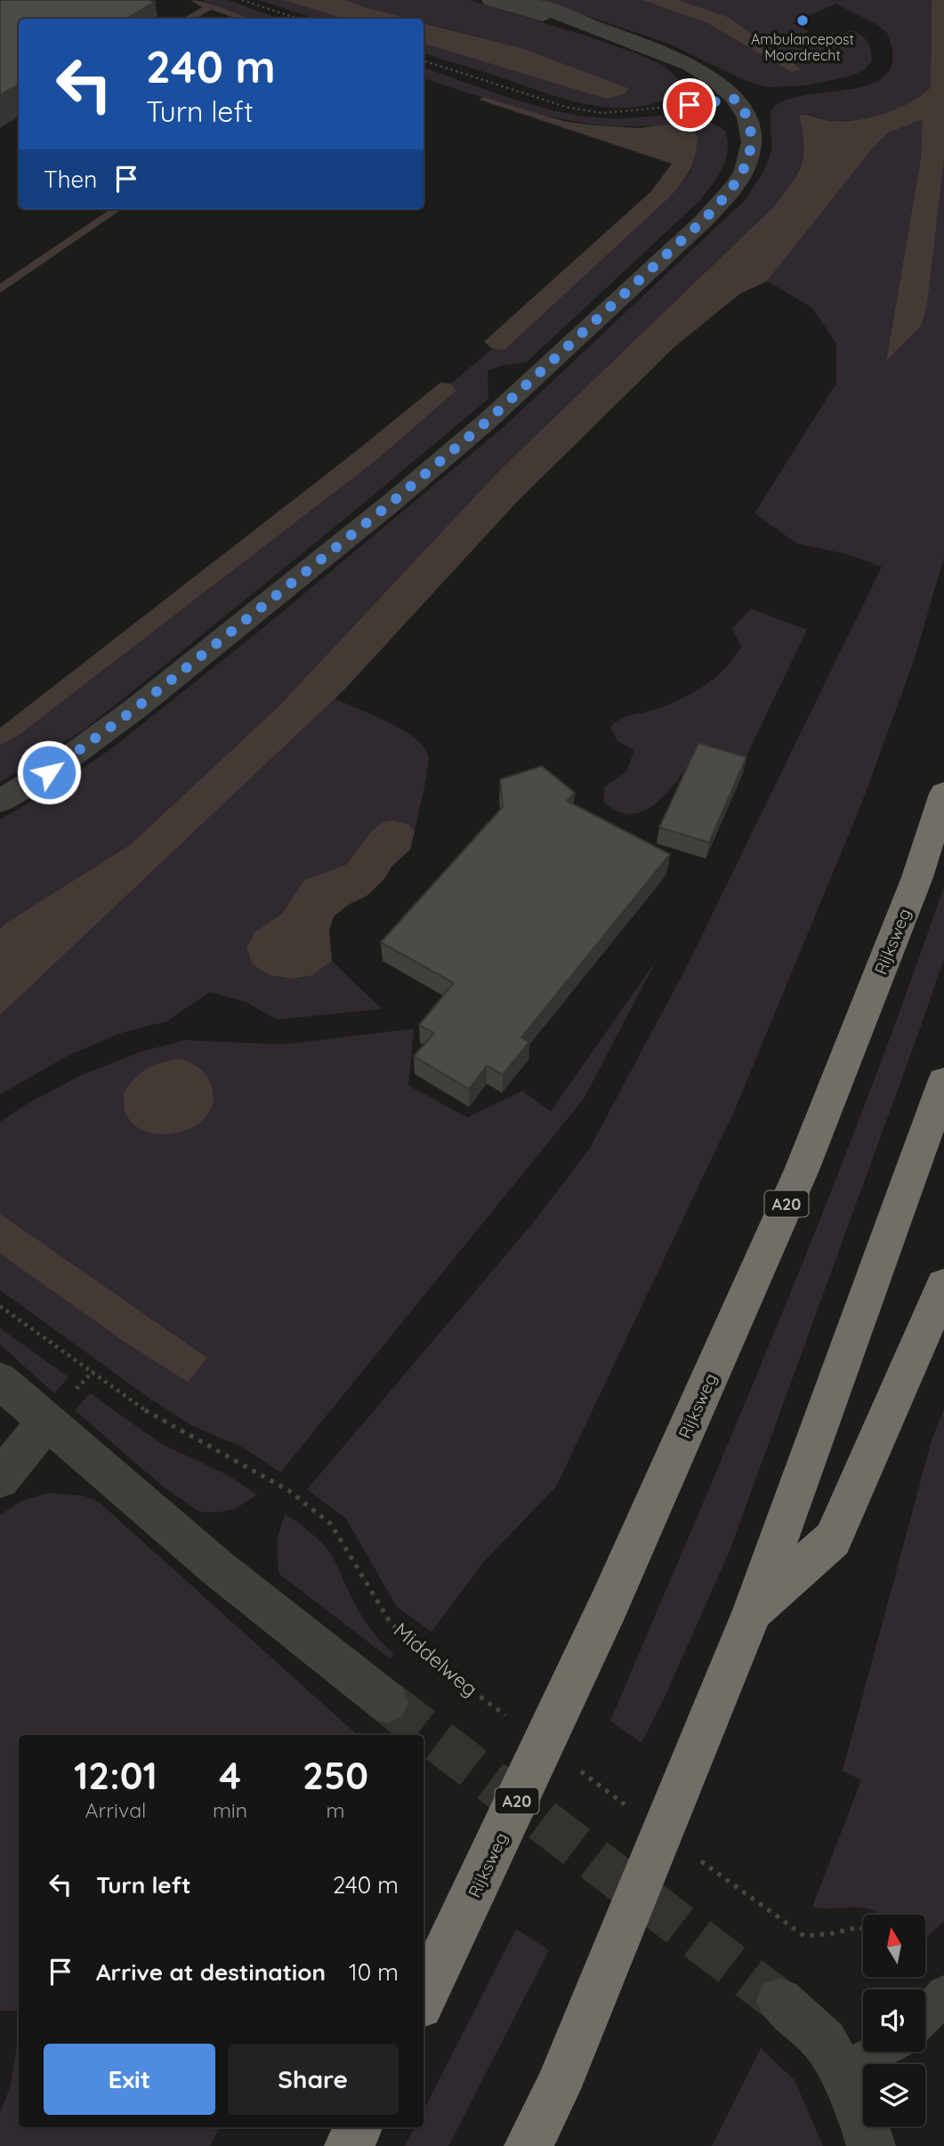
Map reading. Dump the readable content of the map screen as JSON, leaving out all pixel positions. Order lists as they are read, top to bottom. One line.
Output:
{"streets":{"highway":["Rijksweg","A20"],"path":["Middelweg"]},"places":["Ambulancepost Moordrecht"],"north":"top","page":{"turn":["240 m","Turn left"],"then":"Then","eta":["12:01","Arrival","4","min","250","m"],"list":[{"name":"Turn left","value":"240 m"},{"name":"Arrive at destination","value":"10 m"}],"buttons":["Exit","Share"]}}
